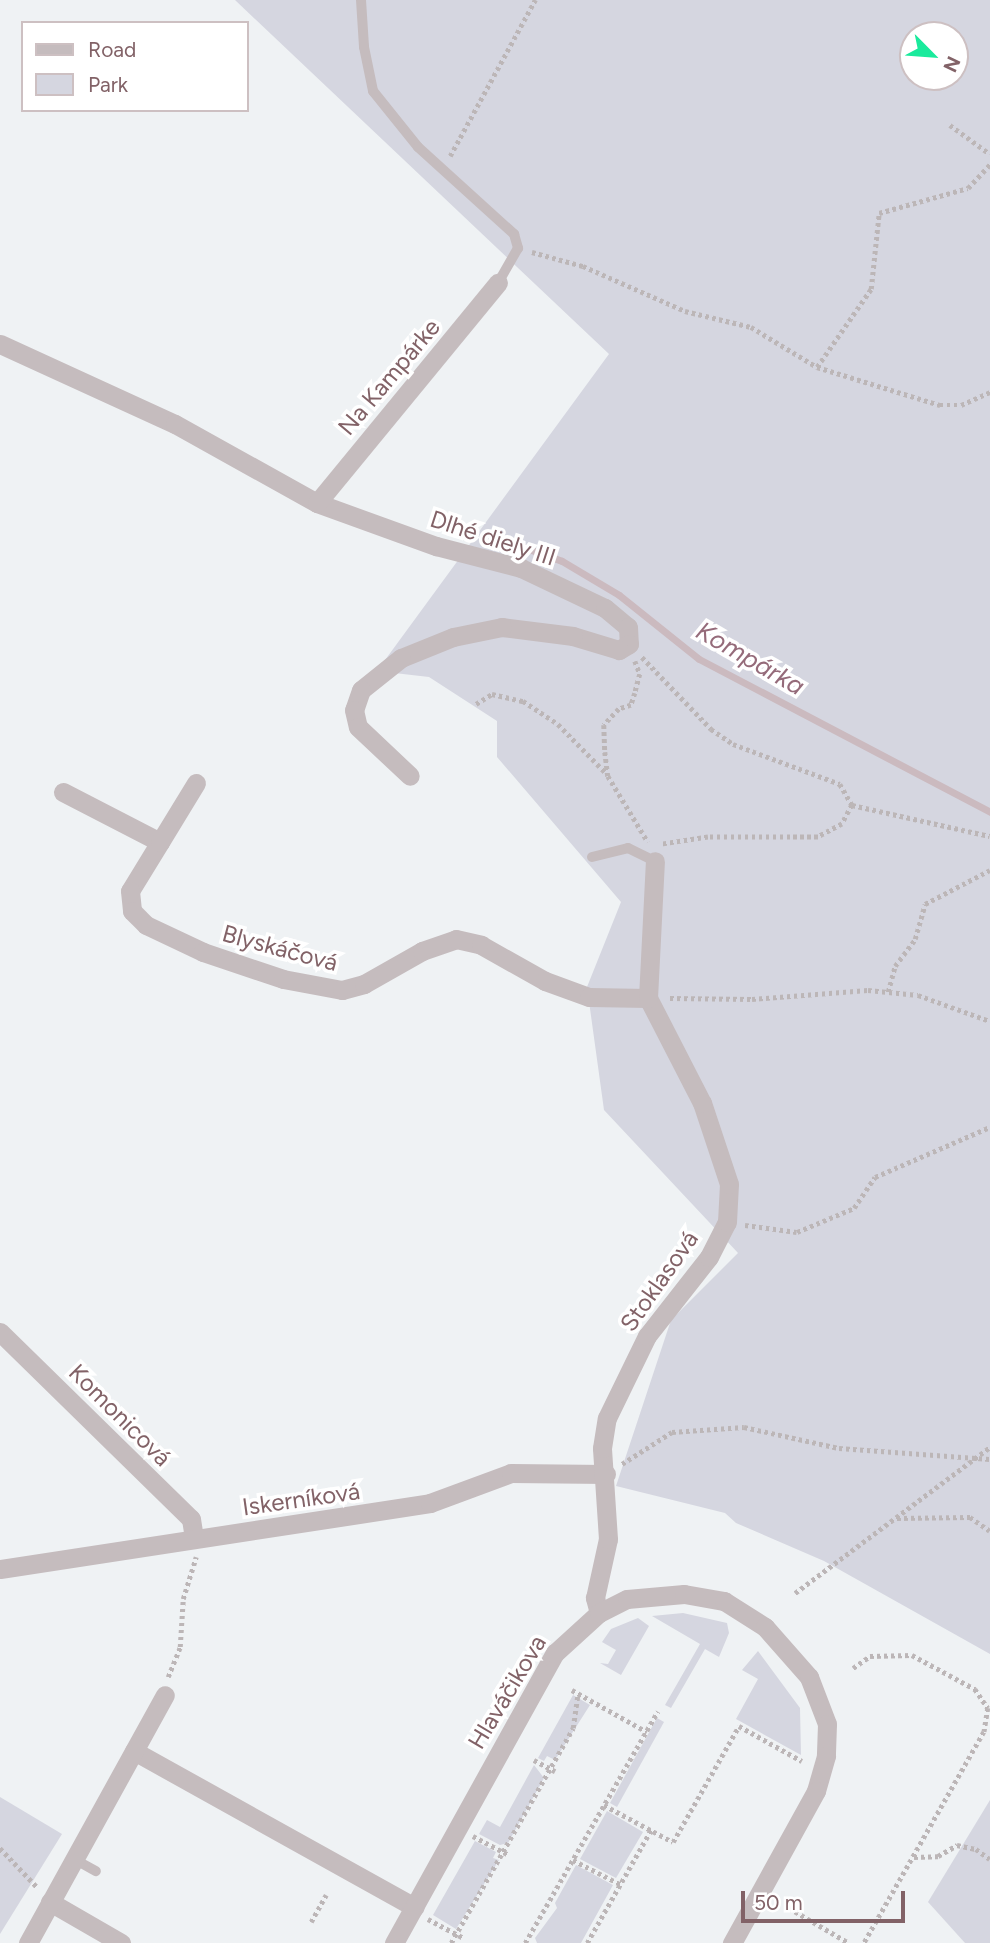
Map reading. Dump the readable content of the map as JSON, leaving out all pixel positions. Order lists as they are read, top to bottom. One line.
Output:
{"streets":{"street":["Na Kampárke","Dlhé diely III","Blyskáčová","Stoklasová","Komonicová","Iskerníková","Hlaváčikova"]},"crossings":[["Na Kampárke","Dlhé diely III"],["Blyskáčová","Stoklasová"],["Stoklasová","Iskerníková"],["Stoklasová","Hlaváčikova"],["Komonicová","Iskerníková"]],"water":["Kompárka"],"legend":["Road","Park"],"scale_bar":"50 m","north":"bottom right"}
